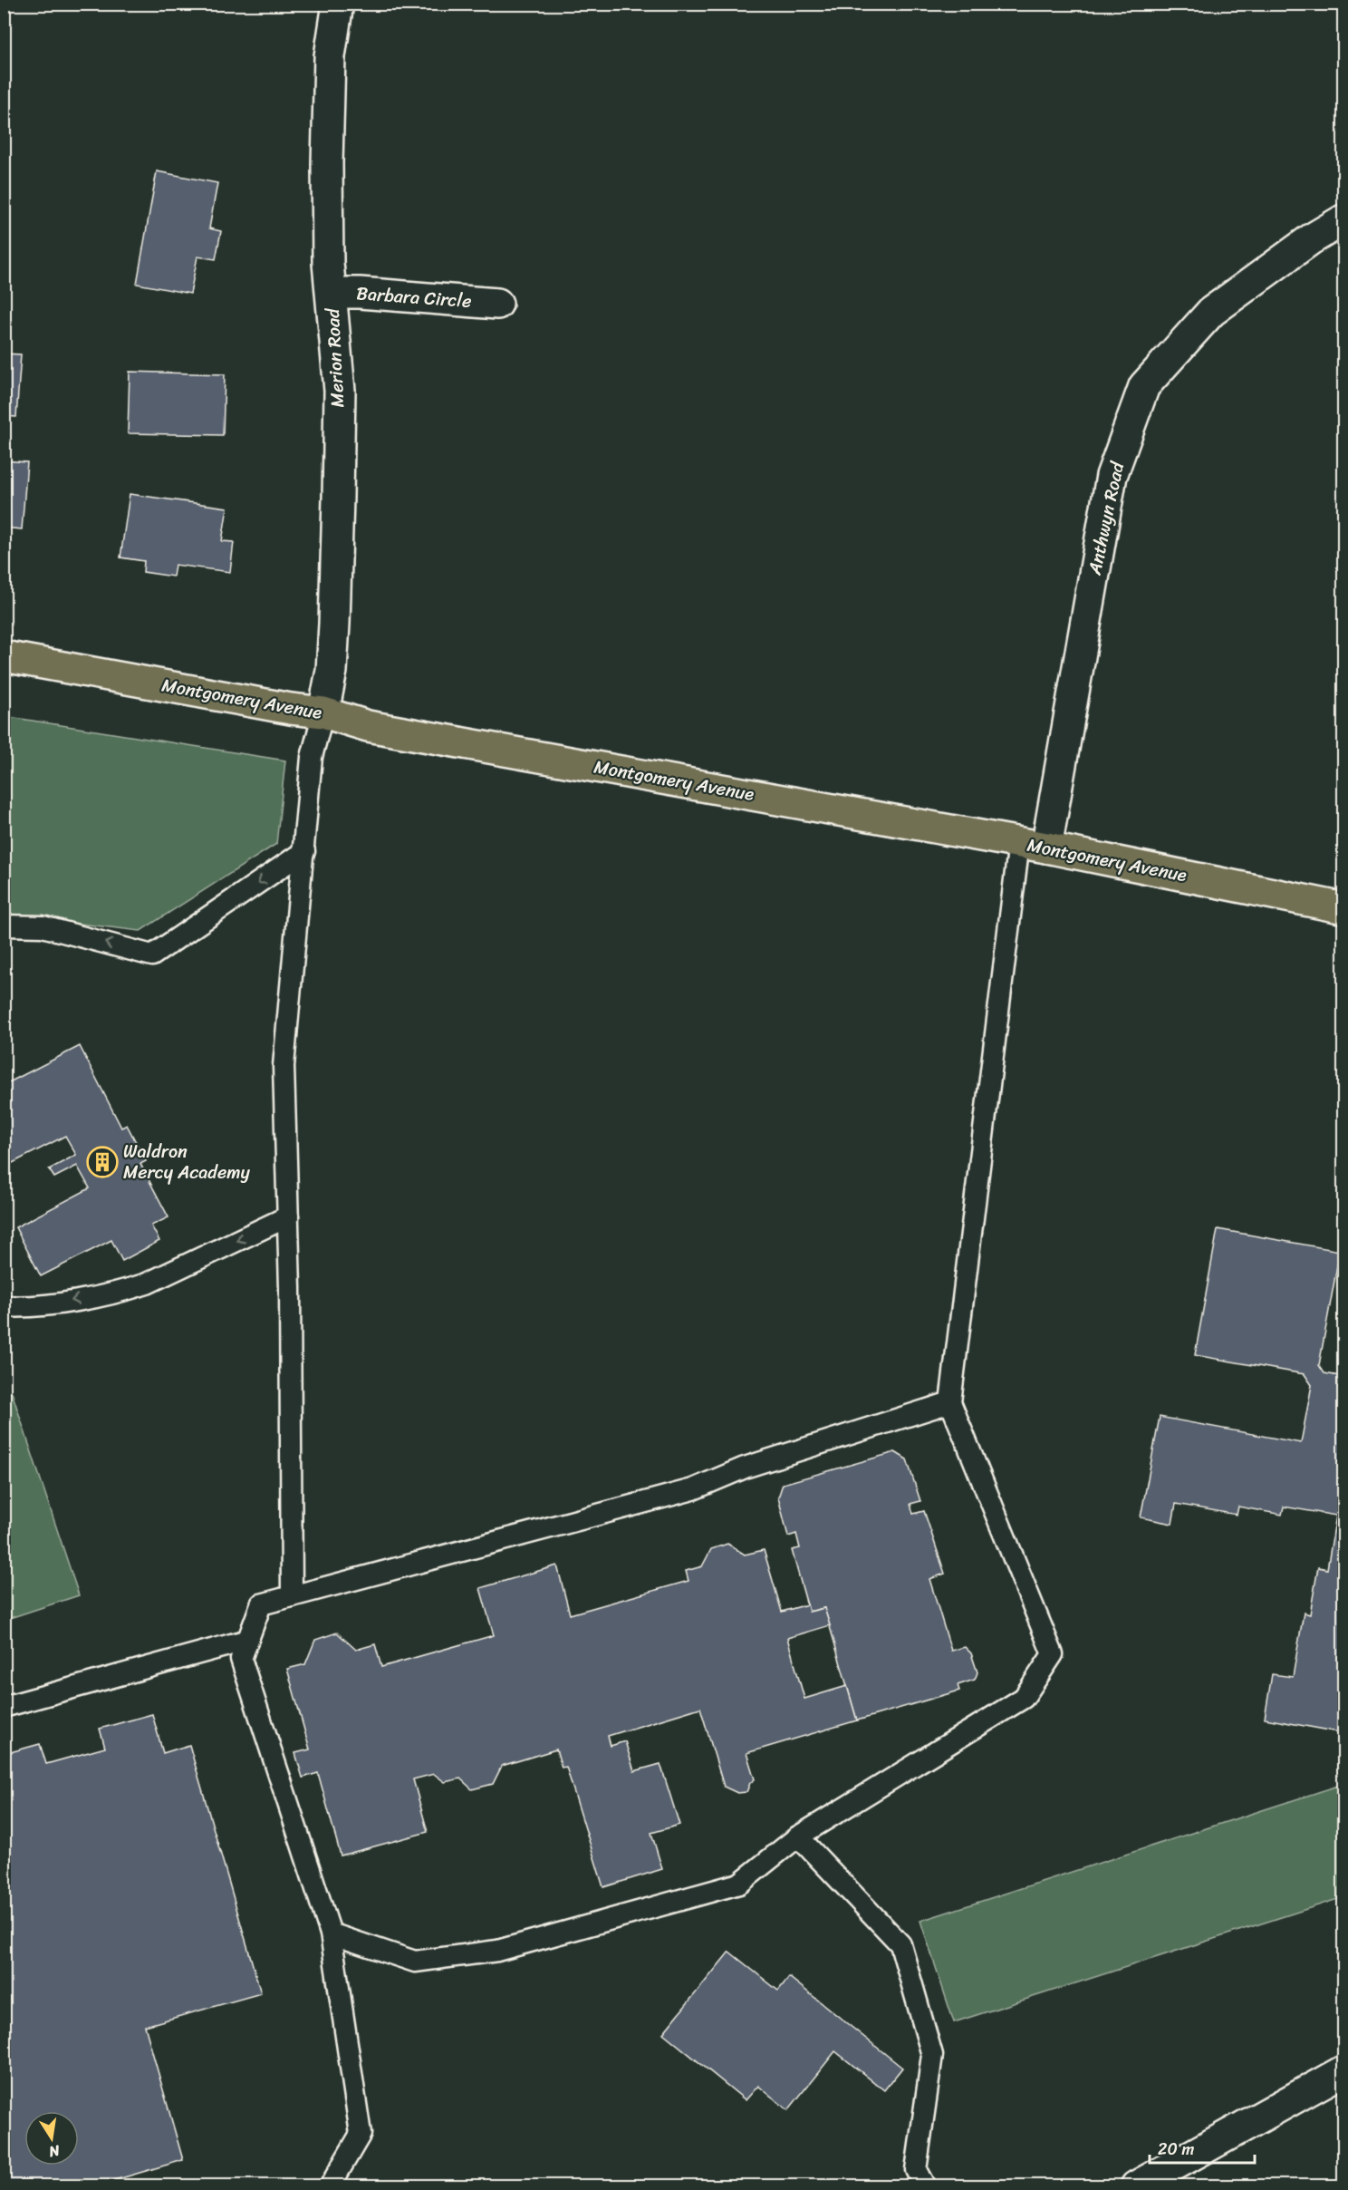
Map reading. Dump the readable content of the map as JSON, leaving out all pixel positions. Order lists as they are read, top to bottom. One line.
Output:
{"streets":{"main road":["Montgomery Avenue"],"street":["Barbara Circle","Merion Road","Anthwyn Road"]},"crossings":[["Barbara Circle","Merion Road"],["Merion Road","Montgomery Avenue"],["Anthwyn Road","Montgomery Avenue"]],"places":{"building":["Waldron Mercy Academy"]},"scale_bar":"20 m","north":"bottom"}
